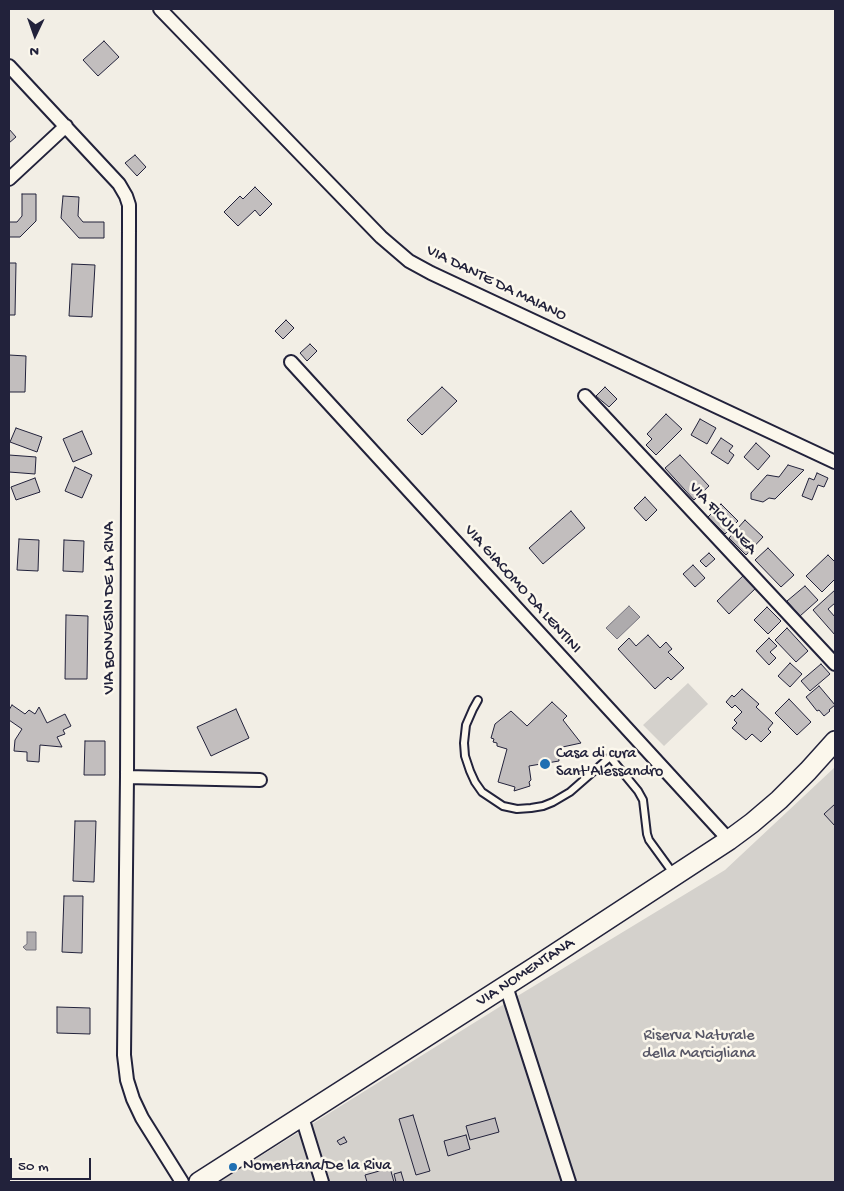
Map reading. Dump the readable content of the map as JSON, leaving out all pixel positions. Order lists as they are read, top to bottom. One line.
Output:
{"streets":{"main road":["VIA NOMENTANA"],"street":["VIA DANTE DA MAIANO","VIA FICULNEA","VIA GIACOMO DA LENTINI","VIA BONVESIN DE LA RIVA"]},"crossings":[["VIA GIACOMO DA LENTINI","VIA NOMENTANA"]],"parks":["Riserva Naturale della Marcigliana"],"places":["Casa di cura Sant'Alessandro","Nomentana/De la Riva"],"scale_bar":"50 m","north":"bottom"}
